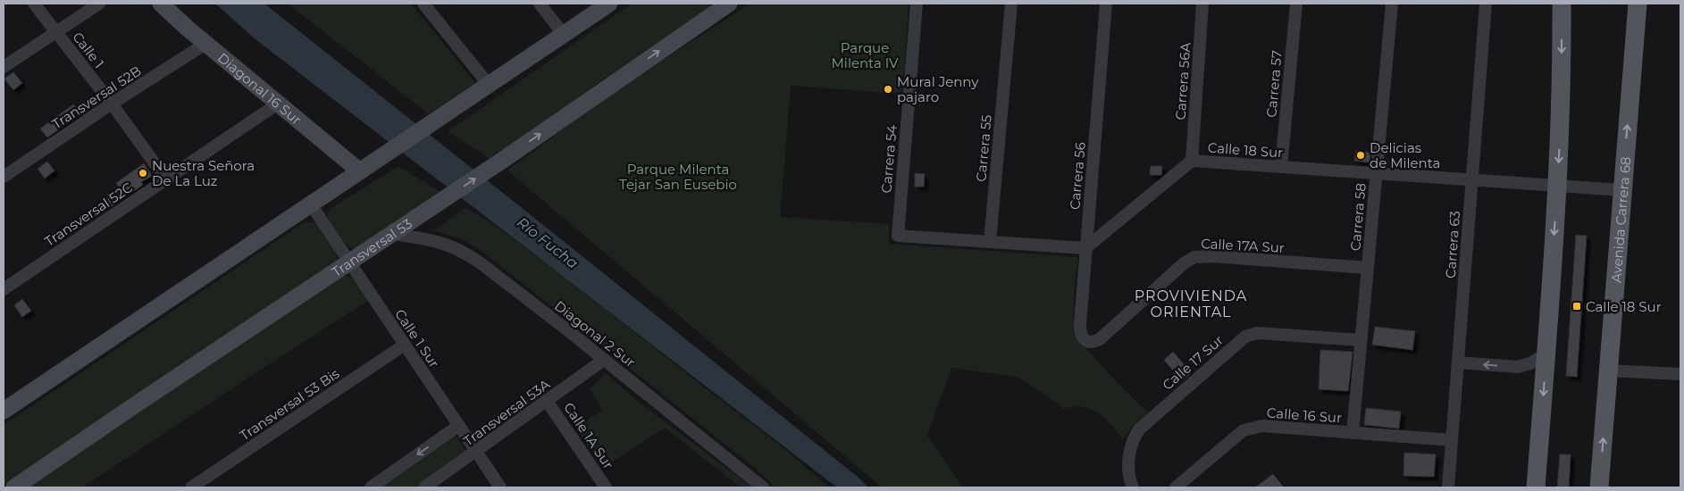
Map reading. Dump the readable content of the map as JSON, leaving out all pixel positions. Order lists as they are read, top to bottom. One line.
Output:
{"streets":{"main road":["Avenida Carrera 68"],"street":["Calle 1","Carrera 56A","Carrera 57","Diagonal 16 Sur","Transversal 52B","Carrera 55","Calle 18 Sur","Carrera 54","Carrera 56","Transversal 52C","Carrera 58","Carrera 63","Calle 17A Sur","Transversal 53","Diagonal 2 Sur","Calle 1 Sur","Calle 17 Sur","Transversal 53 Bis","Transversal 53A","Calle 16 Sur","Calle 1A Sur"]},"crossings":[["Calle 1","Transversal 52B"],["Calle 1","Transversal 52C"],["Carrera 56A","Calle 18 Sur"],["Carrera 57","Calle 18 Sur"],["Diagonal 16 Sur","Transversal 52B"],["Diagonal 16 Sur","Transversal 52C"],["Carrera 55","Carrera 54"],["Calle 18 Sur","Carrera 56"],["Calle 18 Sur","Carrera 58"],["Calle 18 Sur","Avenida Carrera 68"],["Calle 18 Sur","Carrera 63"],["Carrera 56","Calle 17A Sur"],["Carrera 58","Calle 17A Sur"],["Carrera 58","Calle 17 Sur"],["Carrera 58","Calle 16 Sur"],["Carrera 63","Calle 16 Sur"],["Transversal 53","Diagonal 2 Sur"],["Transversal 53","Calle 1 Sur"],["Diagonal 2 Sur","Transversal 53A"],["Calle 1 Sur","Transversal 53 Bis"],["Calle 1 Sur","Transversal 53A"],["Transversal 53A","Calle 1A Sur"]],"districts":["PROVIVIENDA ORIENTAL"],"water":["Río Fucha"],"parks":["Parque Milenta IV","Parque Milenta Tejar San Eusebio"],"places":{"other":["Mural Jenny pajaro","Delicias de Milenta","Nuestra Señora De La Luz"],"transit":["Calle 18 Sur"]}}
